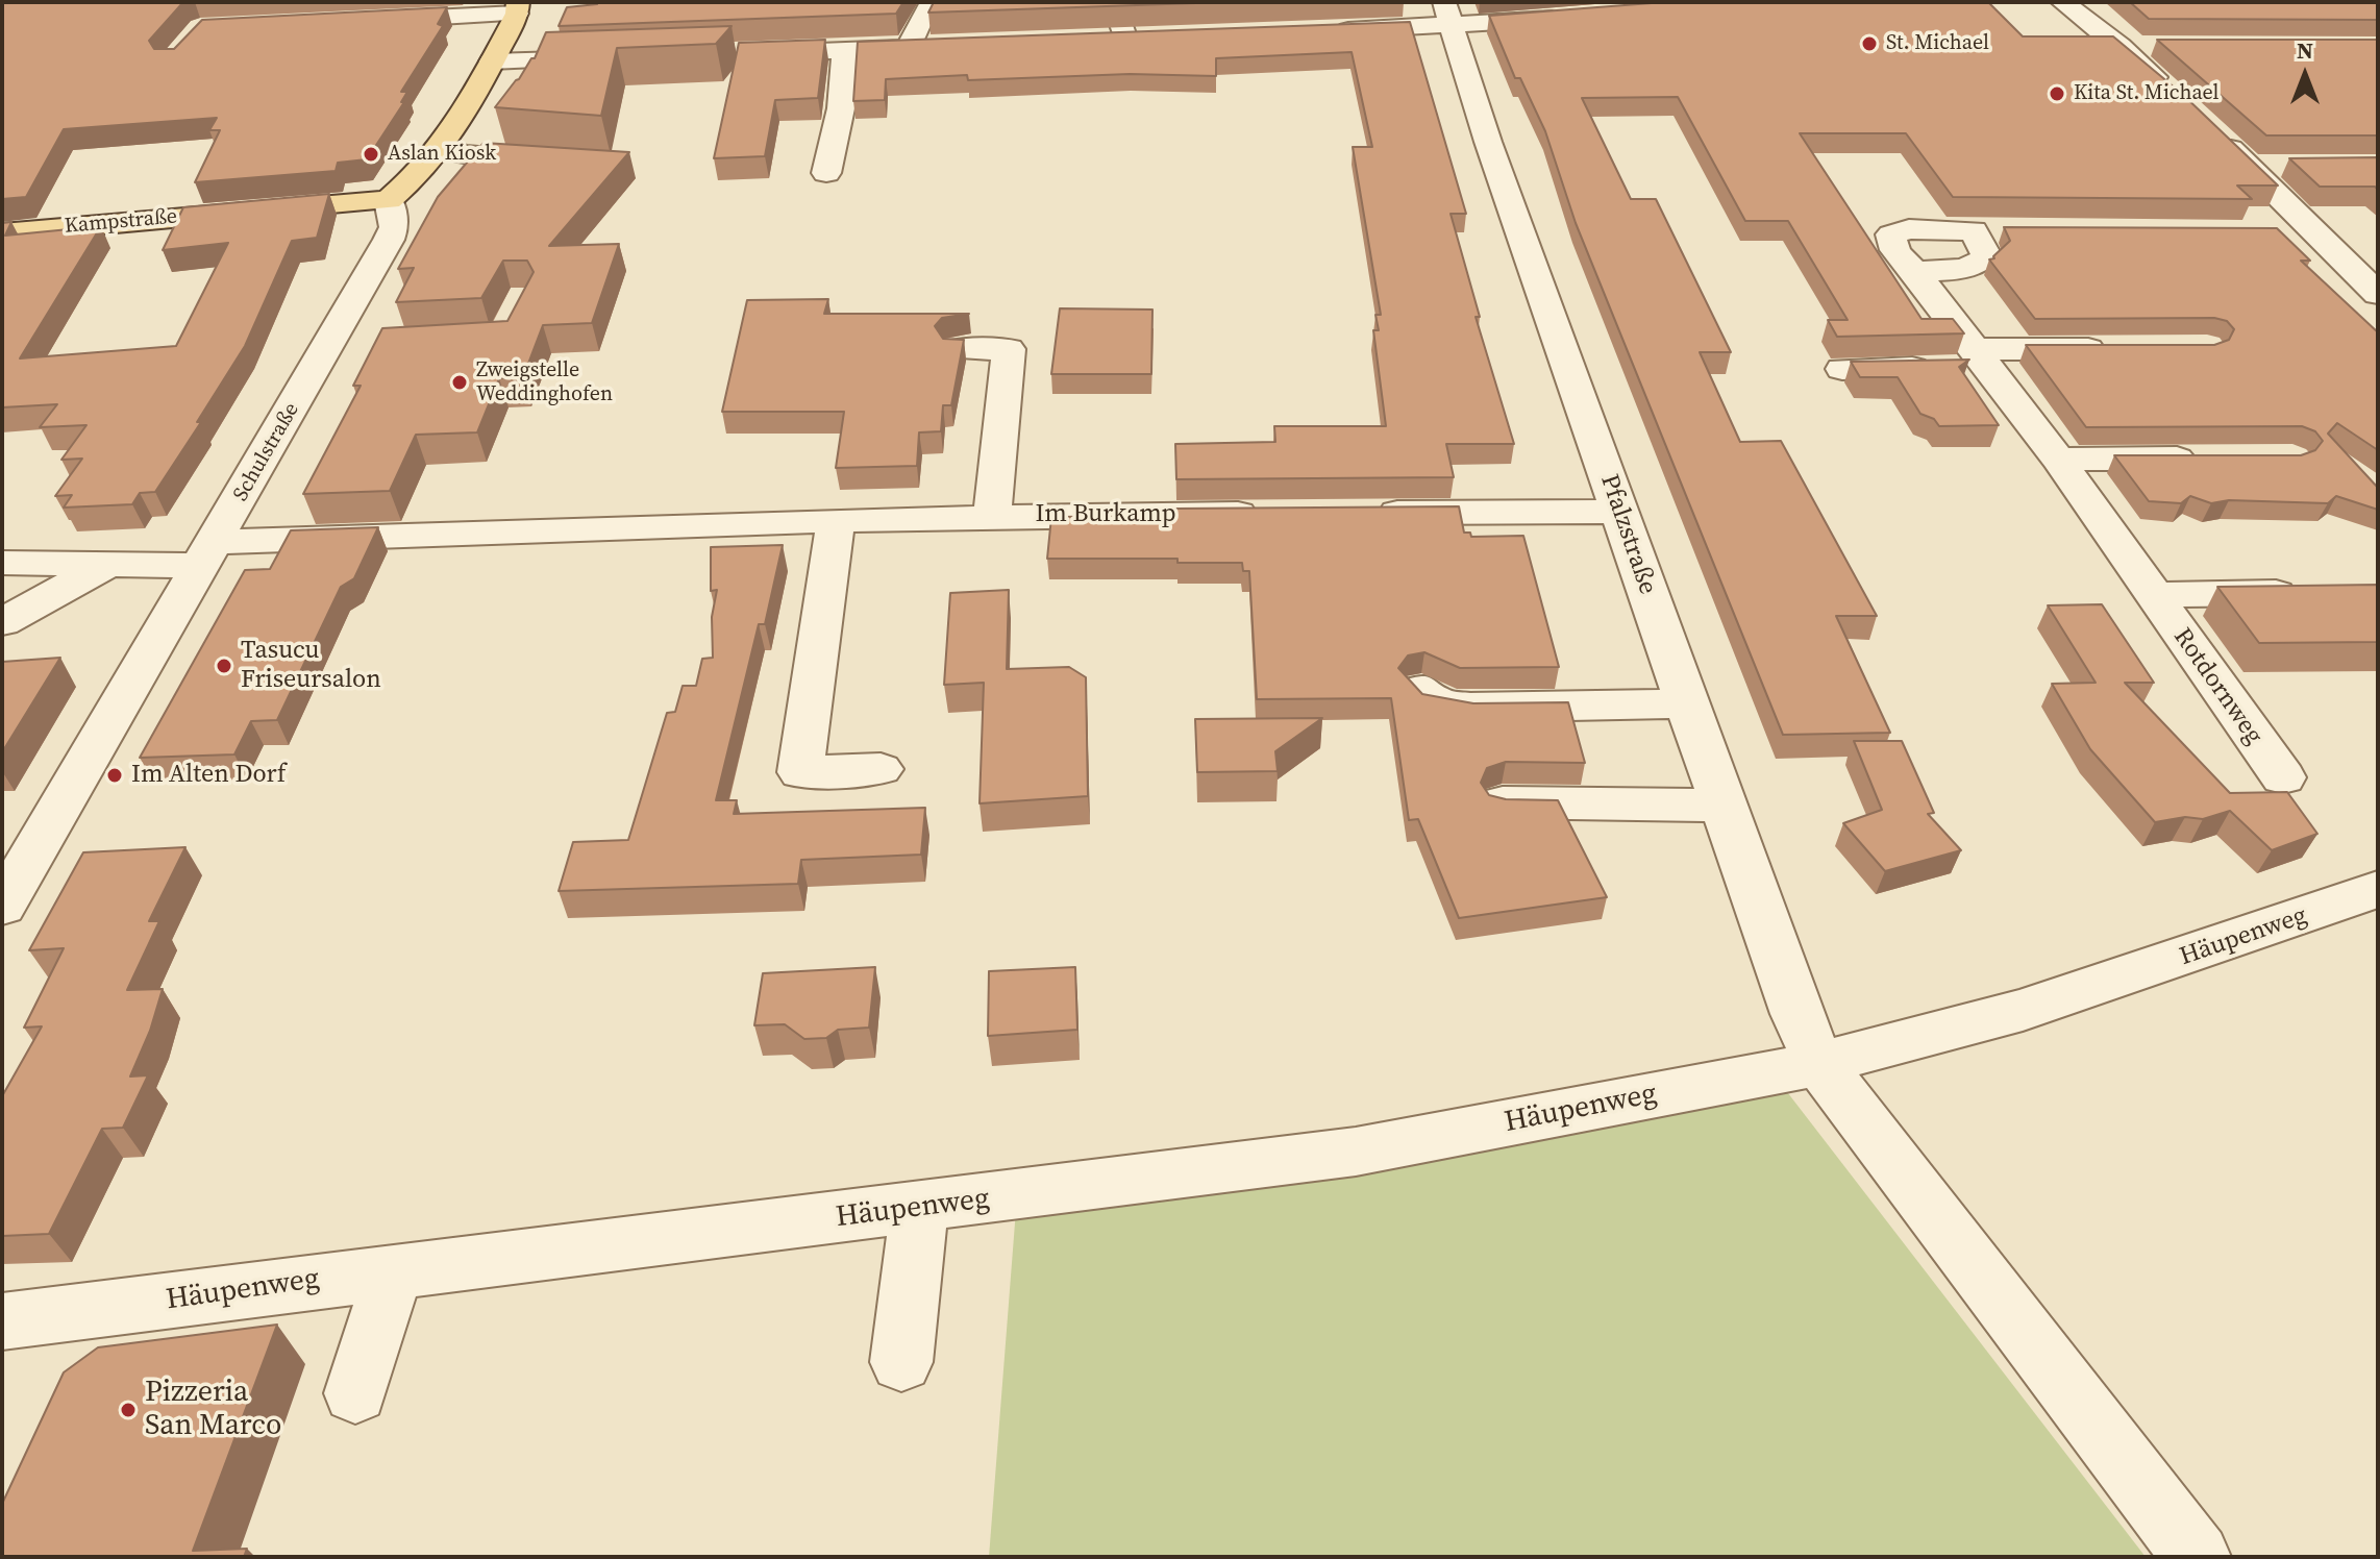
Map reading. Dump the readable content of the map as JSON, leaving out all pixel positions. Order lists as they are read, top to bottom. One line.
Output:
{"streets":{"main road":["Kampstraße"],"street":["Schulstraße","Im Burkamp","Pfalzstraße","Rotdornweg","Häupenweg"]},"crossings":[["Kampstraße","Schulstraße"],["Schulstraße","Im Burkamp"],["Pfalzstraße","Häupenweg"]],"places":["St. Michael","Kita St. Michael","Aslan Kiosk","Zweigstelle Weddinghofen","Tasucu Friseursalon","Im Alten Dorf","Pizzeria San Marco"],"north":"top"}
